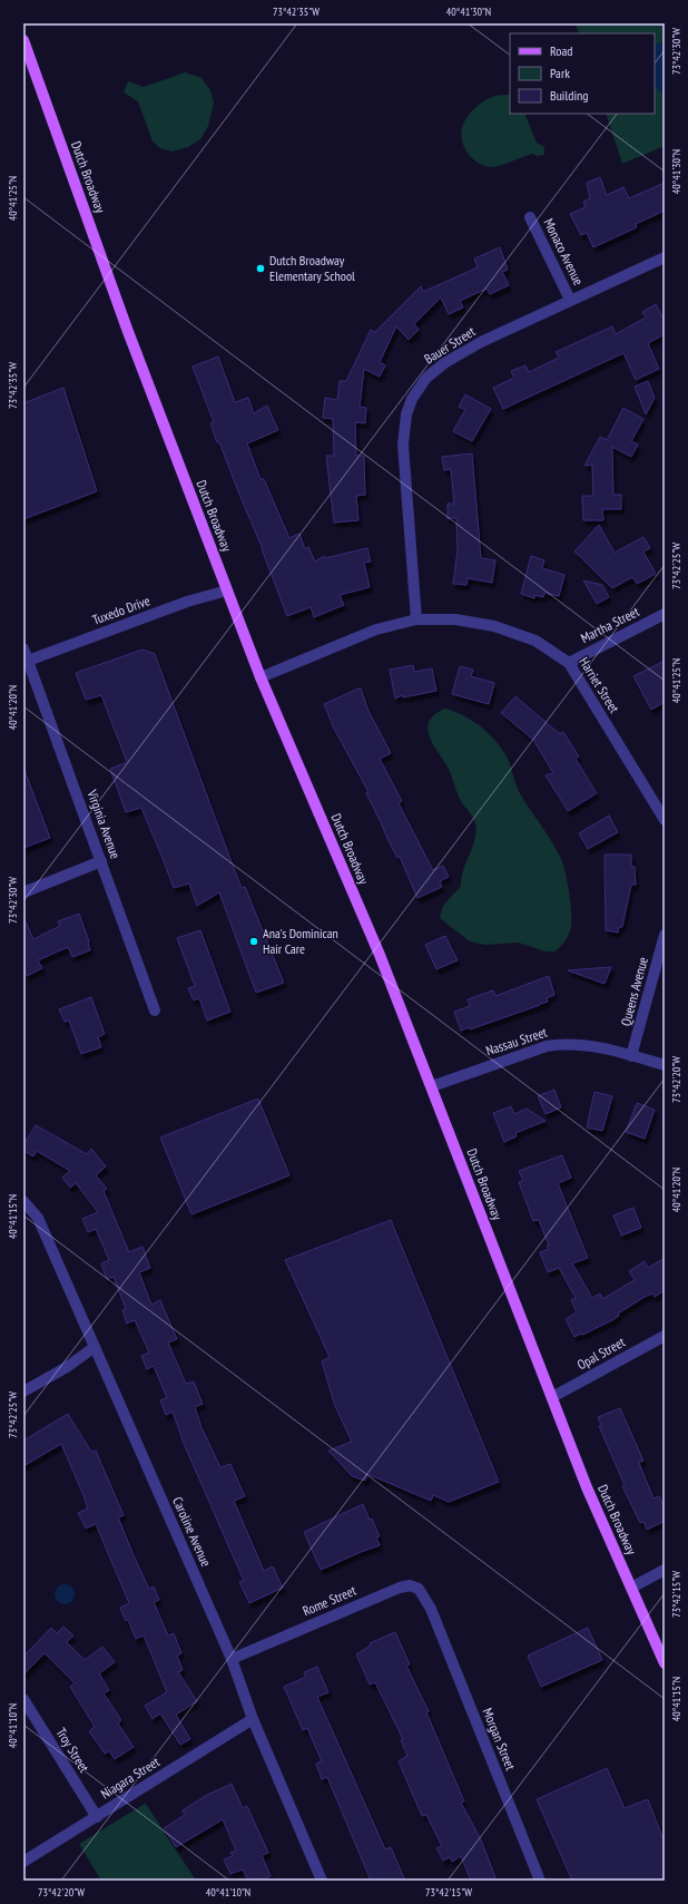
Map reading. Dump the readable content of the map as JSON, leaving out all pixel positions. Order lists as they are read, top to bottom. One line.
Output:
{"streets":{"main road":["Dutch Broadway"],"street":["Monaco Avenue","Bauer Street","Tuxedo Drive","Martha Street","Harriet Street","Virginia Avenue","Queens Avenue","Nassau Street","Opal Street","Caroline Avenue","Rome Street","Morgan Street","Troy Street","Niagara Street"]},"crossings":[["Dutch Broadway","Tuxedo Drive"],["Dutch Broadway","Harriet Street"],["Dutch Broadway","Nassau Street"],["Dutch Broadway","Opal Street"],["Monaco Avenue","Bauer Street"],["Bauer Street","Harriet Street"],["Tuxedo Drive","Virginia Avenue"],["Martha Street","Harriet Street"],["Queens Avenue","Nassau Street"],["Caroline Avenue","Rome Street"],["Caroline Avenue","Niagara Street"],["Rome Street","Morgan Street"],["Troy Street","Niagara Street"]],"places":["Dutch Broadway Elementary School","Ana's Dominican Hair Care"],"legend":["Road","Park","Building"],"coordinates":["73°42'35\"W","40°41'30\"N","73°42'30\"W","40°41'25\"N","73°42'25\"W","40°41'20\"N","73°42'20\"W","40°41'15\"N","73°42'15\"W","40°41'10\"N"]}
